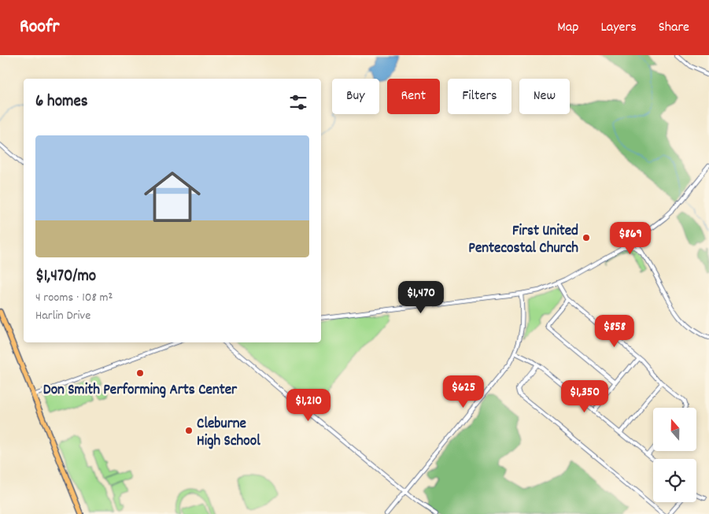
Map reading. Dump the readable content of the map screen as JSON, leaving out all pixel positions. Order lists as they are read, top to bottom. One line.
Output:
{"places":["First United Pentecostal Church","Don Smith Performing Arts Center","Cleburne High School"],"north":"top","page":{"header":"Roofr","nav":["Map","Layers","Share"],"chip":["Buy","Rent","Filters","New"],"heading":"6 homes","list":[{"name":"$1,470/mo","note":"4 rooms · 108 m² · Harlin Drive"}],"price":["$869","$1,470","$858","$625","$1,350","$1,210"]}}
